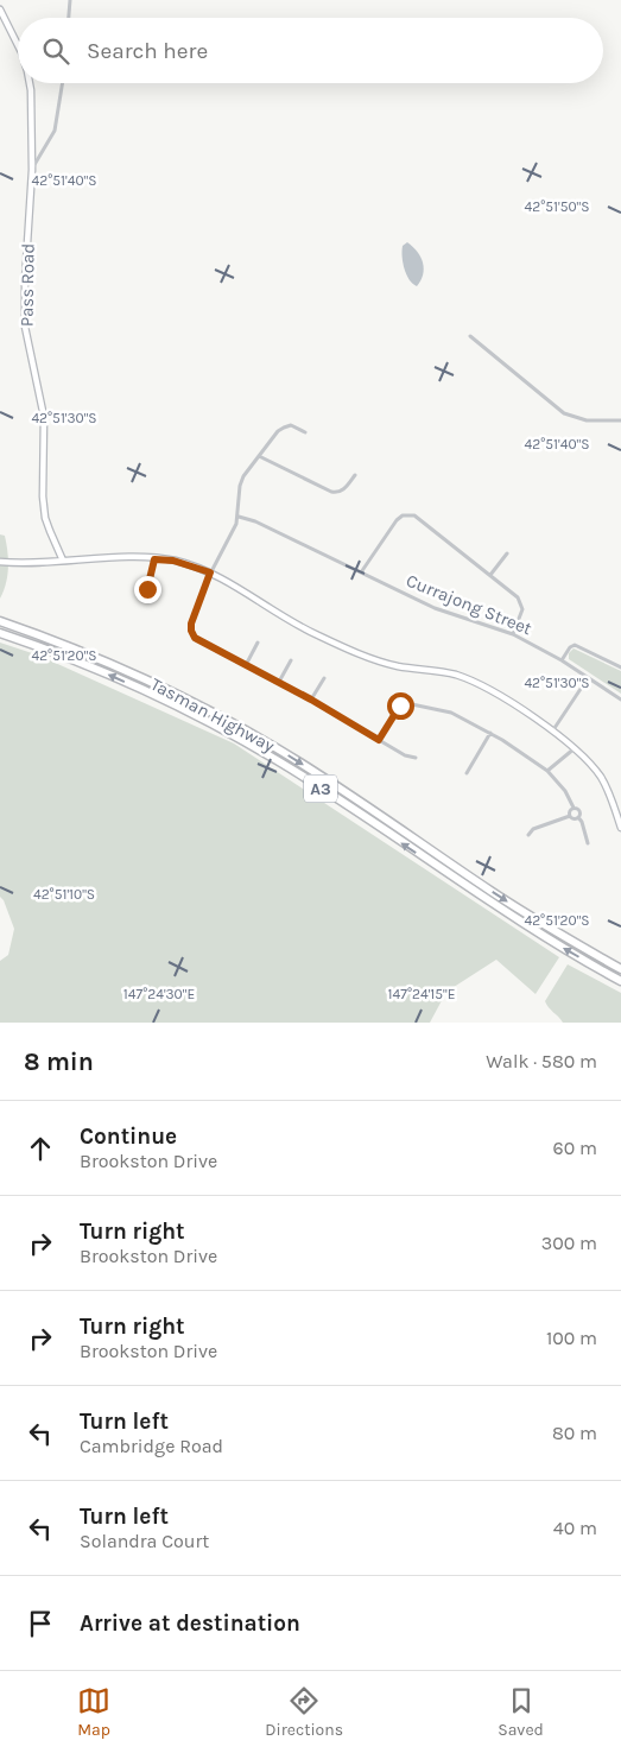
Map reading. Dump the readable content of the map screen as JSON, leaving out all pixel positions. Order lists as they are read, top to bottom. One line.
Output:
{"streets":{"highway":["Tasman Highway","A3"],"main road":["Pass Road"],"street":["Currajong Street"]},"page":{"search":"Search here","heading":["8 min","Walk · 580 m"],"list":[["Continue","Brookston Drive","60 m"],["Turn right","Brookston Drive","300 m"],["Turn right","Brookston Drive","100 m"],["Turn left","Cambridge Road","80 m"],["Turn left","Solandra Court","40 m"],"Arrive at destination"],"nav":["Map","Directions","Saved"]},"coordinates":["42°51'40\"S","42°51'50\"S","42°51'30\"S","42°51'20\"S","42°51'10\"S","147°24'30\"E","147°24'15\"E"]}
